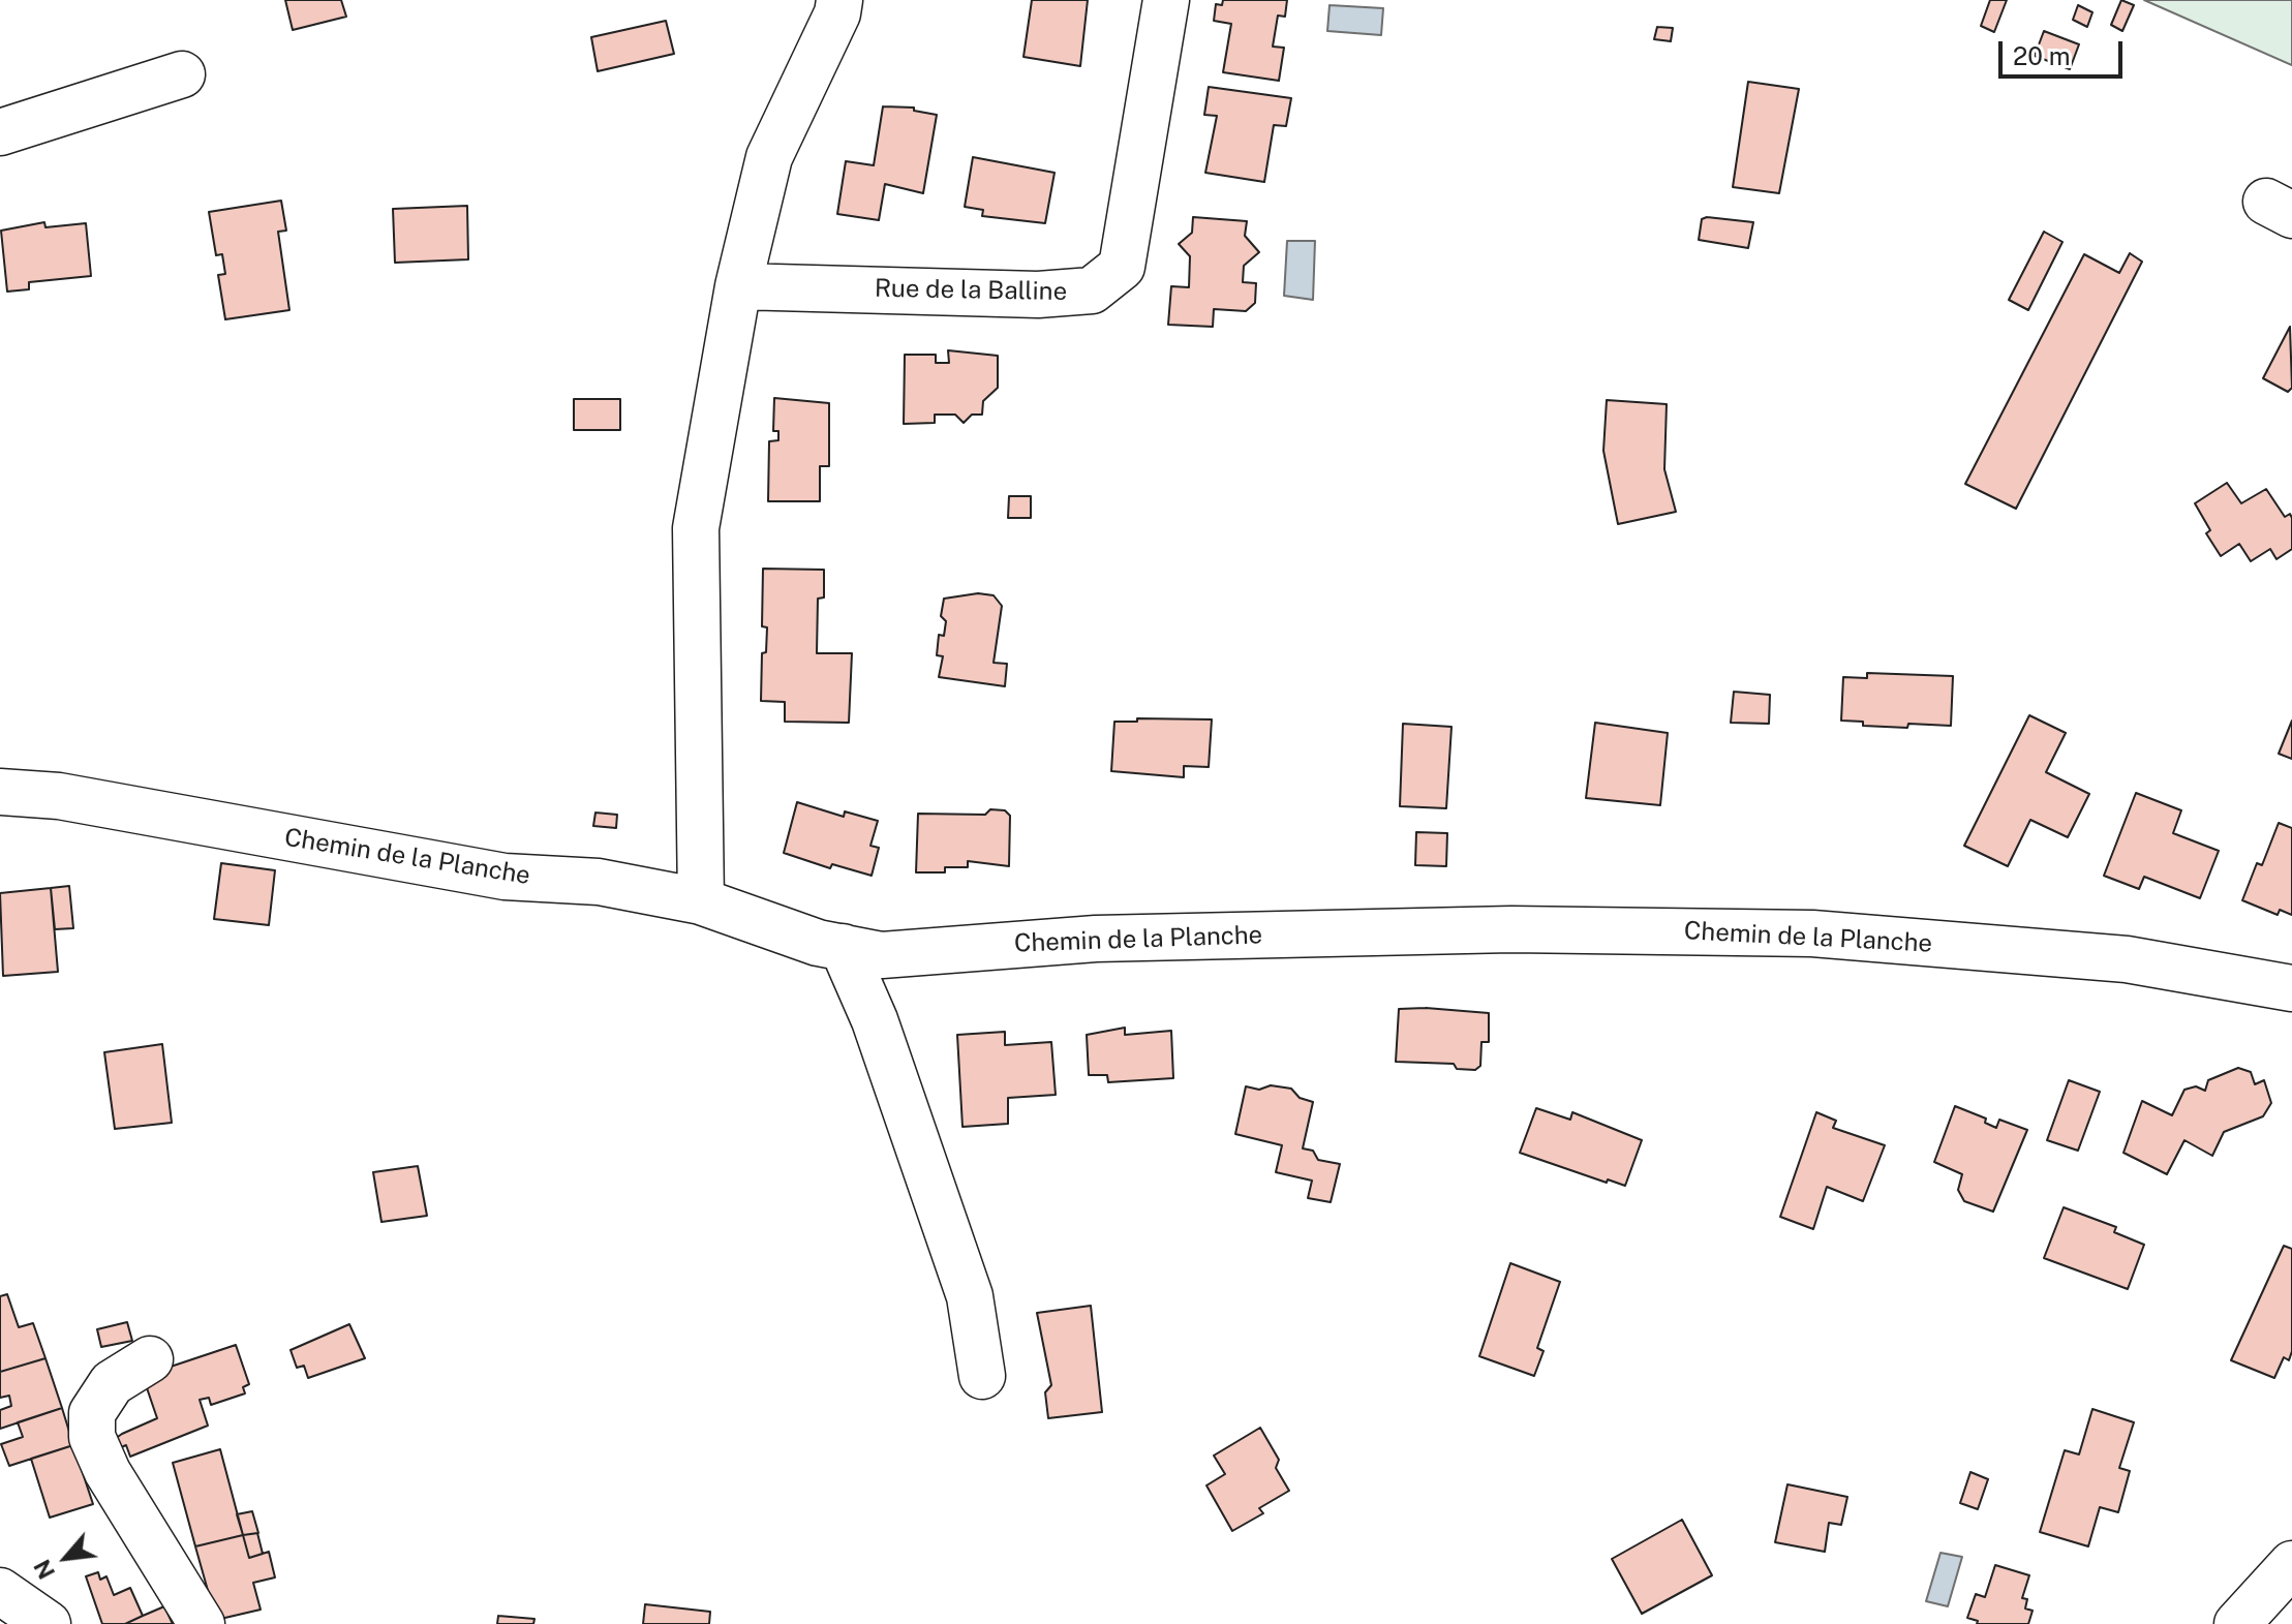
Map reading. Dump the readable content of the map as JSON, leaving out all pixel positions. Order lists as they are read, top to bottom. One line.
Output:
{"streets":{"street":["Rue de la Balline","Chemin de la Planche"]},"scale_bar":"20 m","north":"bottom left"}
